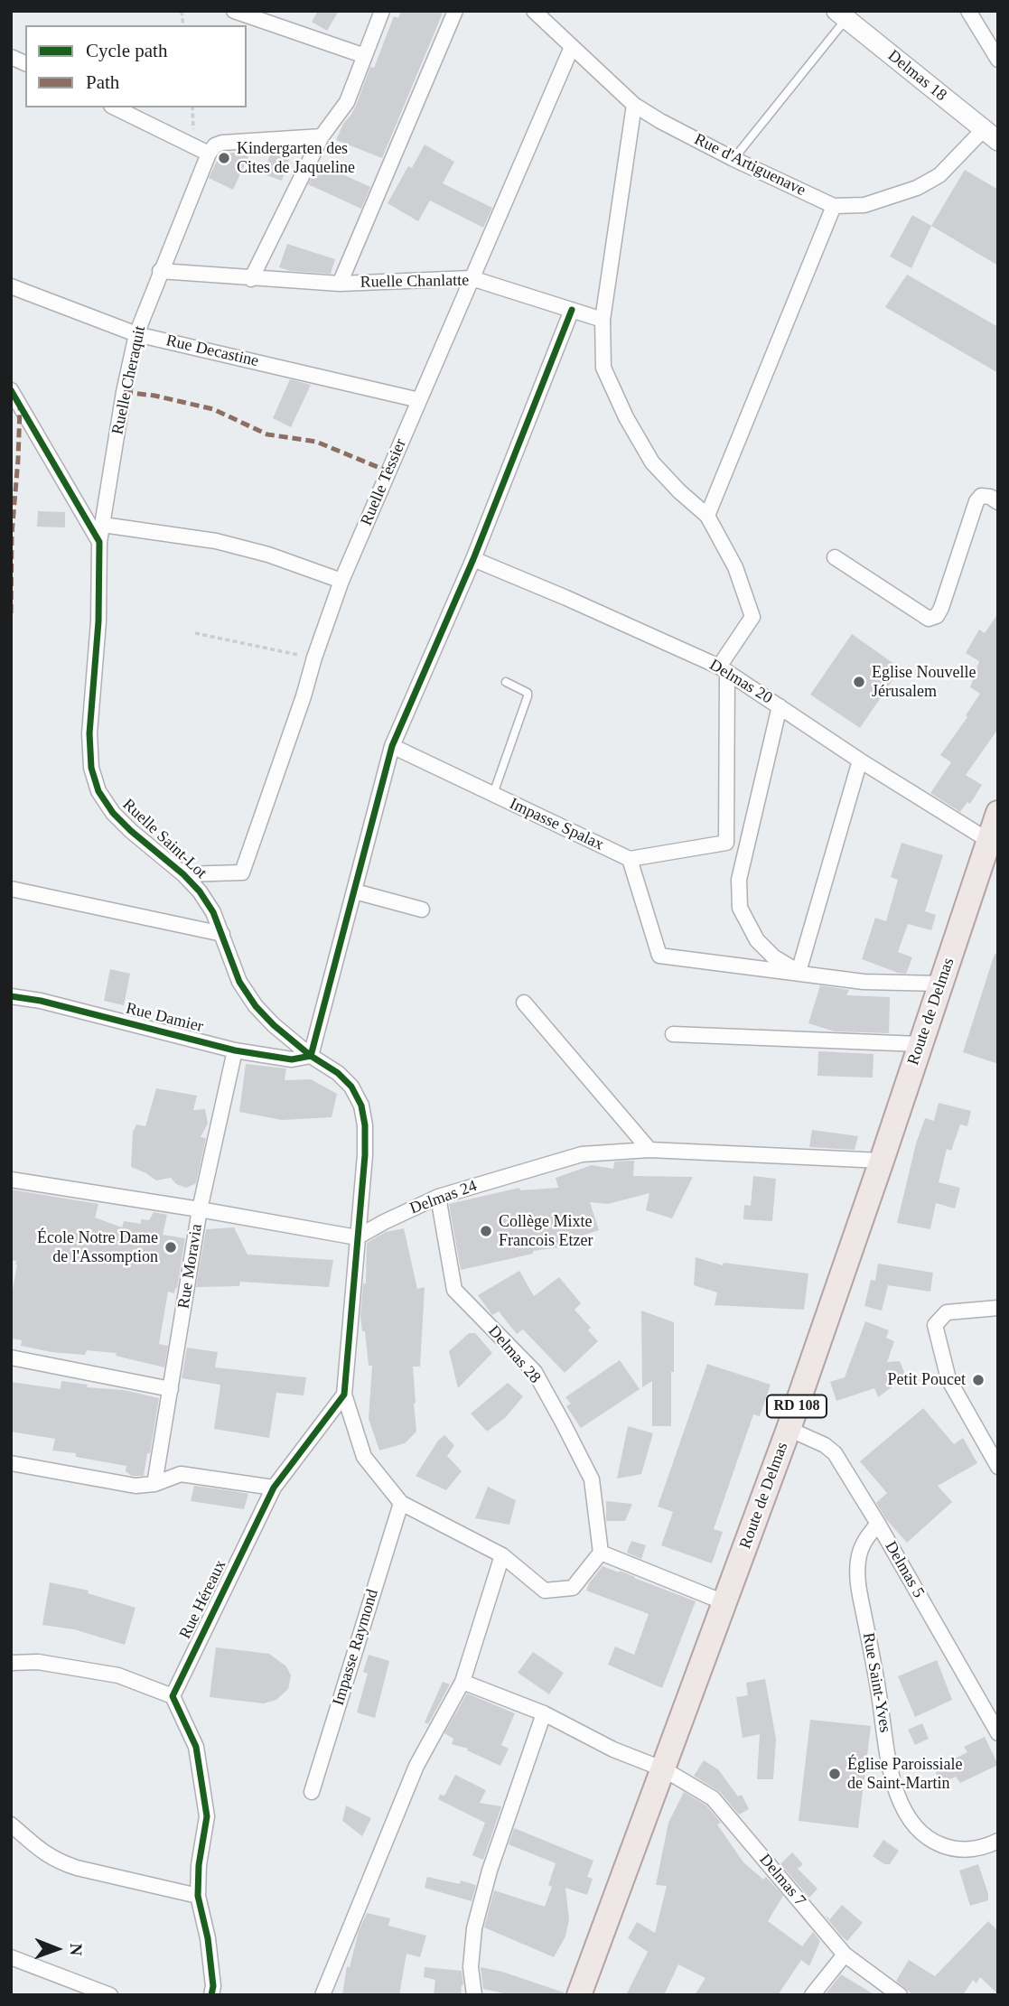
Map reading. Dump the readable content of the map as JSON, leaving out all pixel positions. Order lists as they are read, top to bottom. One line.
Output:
{"streets":{"main road":["Route de Delmas","RD 108"],"street":["Delmas 18","Rue d'Artiguenave","Ruelle Chanlatte","Rue Decastine","Ruelle Cheraquit","Ruelle Tessier","Delmas 20","Impasse Spalax","Ruelle Saint-Lot","Rue Damier","Delmas 24","Rue Moravia","Delmas 28","Delmas 5","Rue Héreaux","Impasse Raymond","Rue Saint-Yves","Delmas 7"]},"crossings":[["Delmas 18","Rue d'Artiguenave"],["Rue d'Artiguenave","Ruelle Tessier"],["Ruelle Chanlatte","Ruelle Cheraquit"],["Ruelle Chanlatte","Ruelle Tessier"],["Rue Decastine","Ruelle Cheraquit"],["Rue Decastine","Ruelle Tessier"],["Ruelle Cheraquit","Ruelle Saint-Lot"],["Ruelle Tessier","Ruelle Saint-Lot"],["Delmas 20","Route de Delmas"],["Ruelle Saint-Lot","Rue Damier"],["Ruelle Saint-Lot","Delmas 24"],["Route de Delmas","Delmas 24"],["Route de Delmas","Delmas 5"],["Route de Delmas","Delmas 7"],["Rue Damier","Rue Moravia"],["Delmas 24","Delmas 28"],["Delmas 5","Rue Saint-Yves"]],"places":["Kindergarten des Cites de Jaqueline","Eglise Nouvelle Jérusalem","Collège Mixte Francois Etzer","École Notre Dame de l'Assomption","Petit Poucet","Église Paroissiale de Saint-Martin"],"legend":["Cycle path","Path"],"north":"right"}
